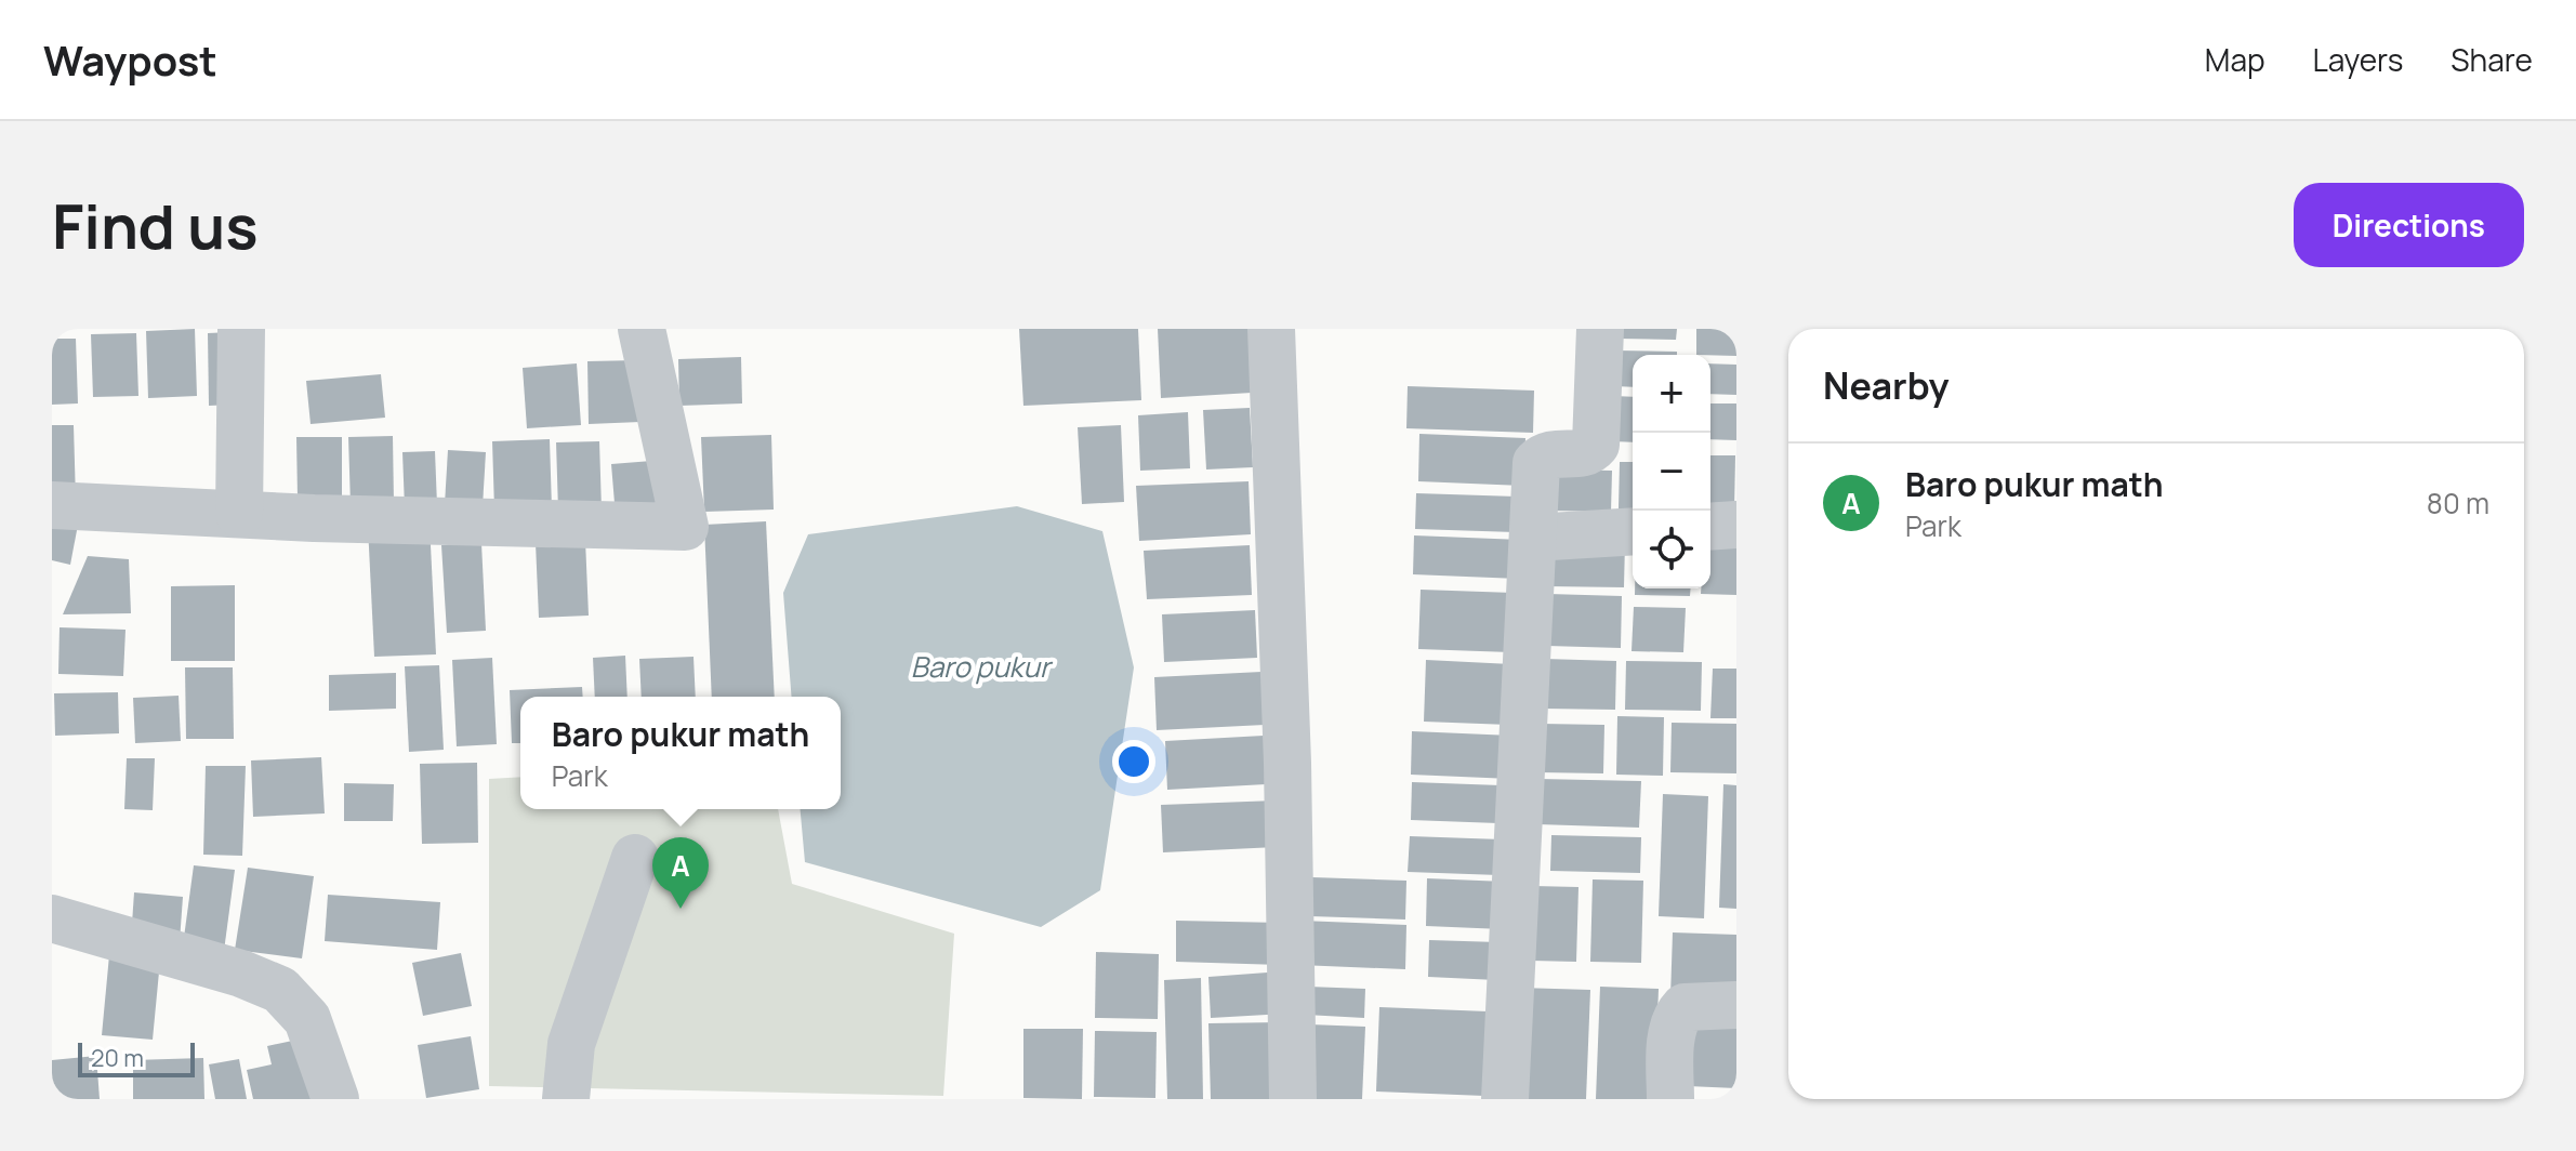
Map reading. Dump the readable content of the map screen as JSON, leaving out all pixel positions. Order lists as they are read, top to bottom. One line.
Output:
{"water":["Baro pukur"],"scale_bar":"20 m","page":{"header":"Waypost","nav":["Map","Layers","Share"],"buttons":"Directions","title":"Find us","heading":"Nearby","map_buttons":["+","−"],"list":[{"mark":"A","name":"Baro pukur math","note":"Park","value":"80 m"}],"popup":["Baro pukur math","Park"],"pins":"A","scale":"20 m"}}
